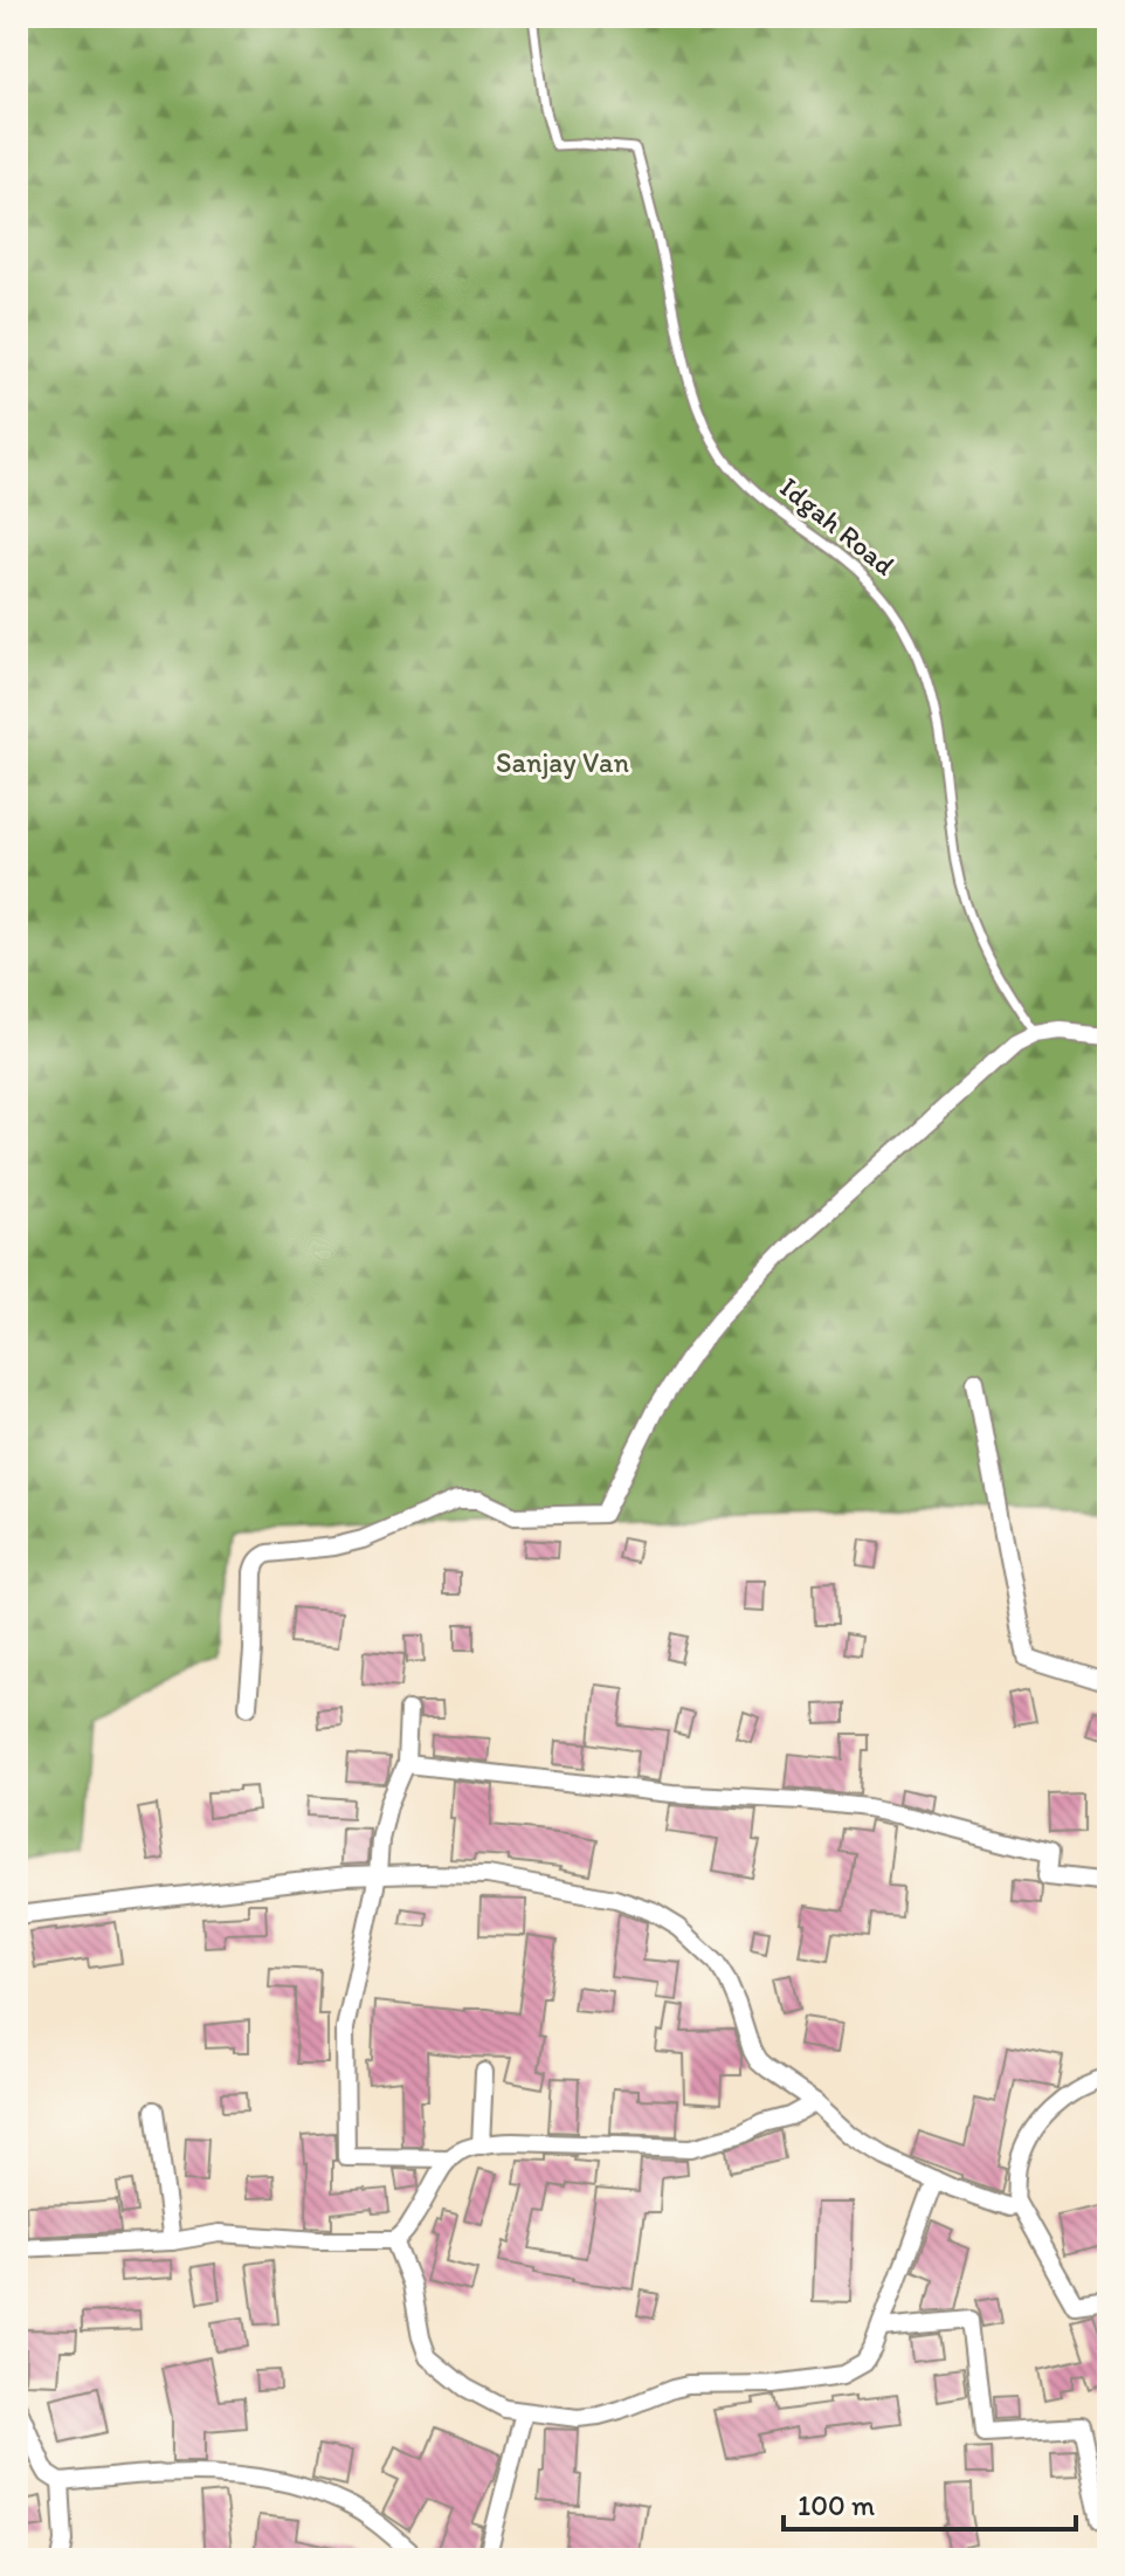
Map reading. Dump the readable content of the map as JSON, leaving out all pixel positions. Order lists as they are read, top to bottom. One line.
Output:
{"streets":{"lane":["Idgah Road"]},"parks":["Sanjay Van"],"scale_bar":"100 m"}
